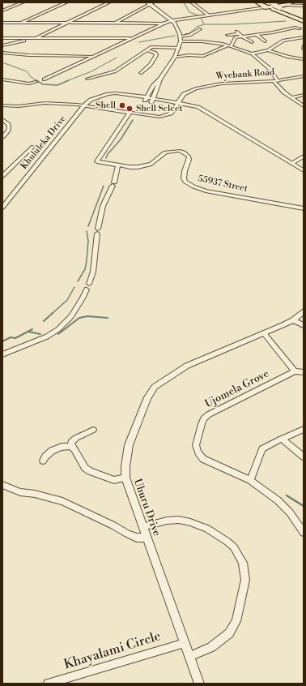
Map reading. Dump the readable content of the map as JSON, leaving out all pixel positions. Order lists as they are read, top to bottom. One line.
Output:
{"streets":{"street":["Wyebank Road","Khululeka Drive","55937 Street","Ujomela Grove","Uhuru Drive","Khayalami Circle"]},"crossings":[["Wyebank Road","Khululeka Drive"],["Uhuru Drive","Khayalami Circle"]],"places":["Shell","Shell Select"]}
